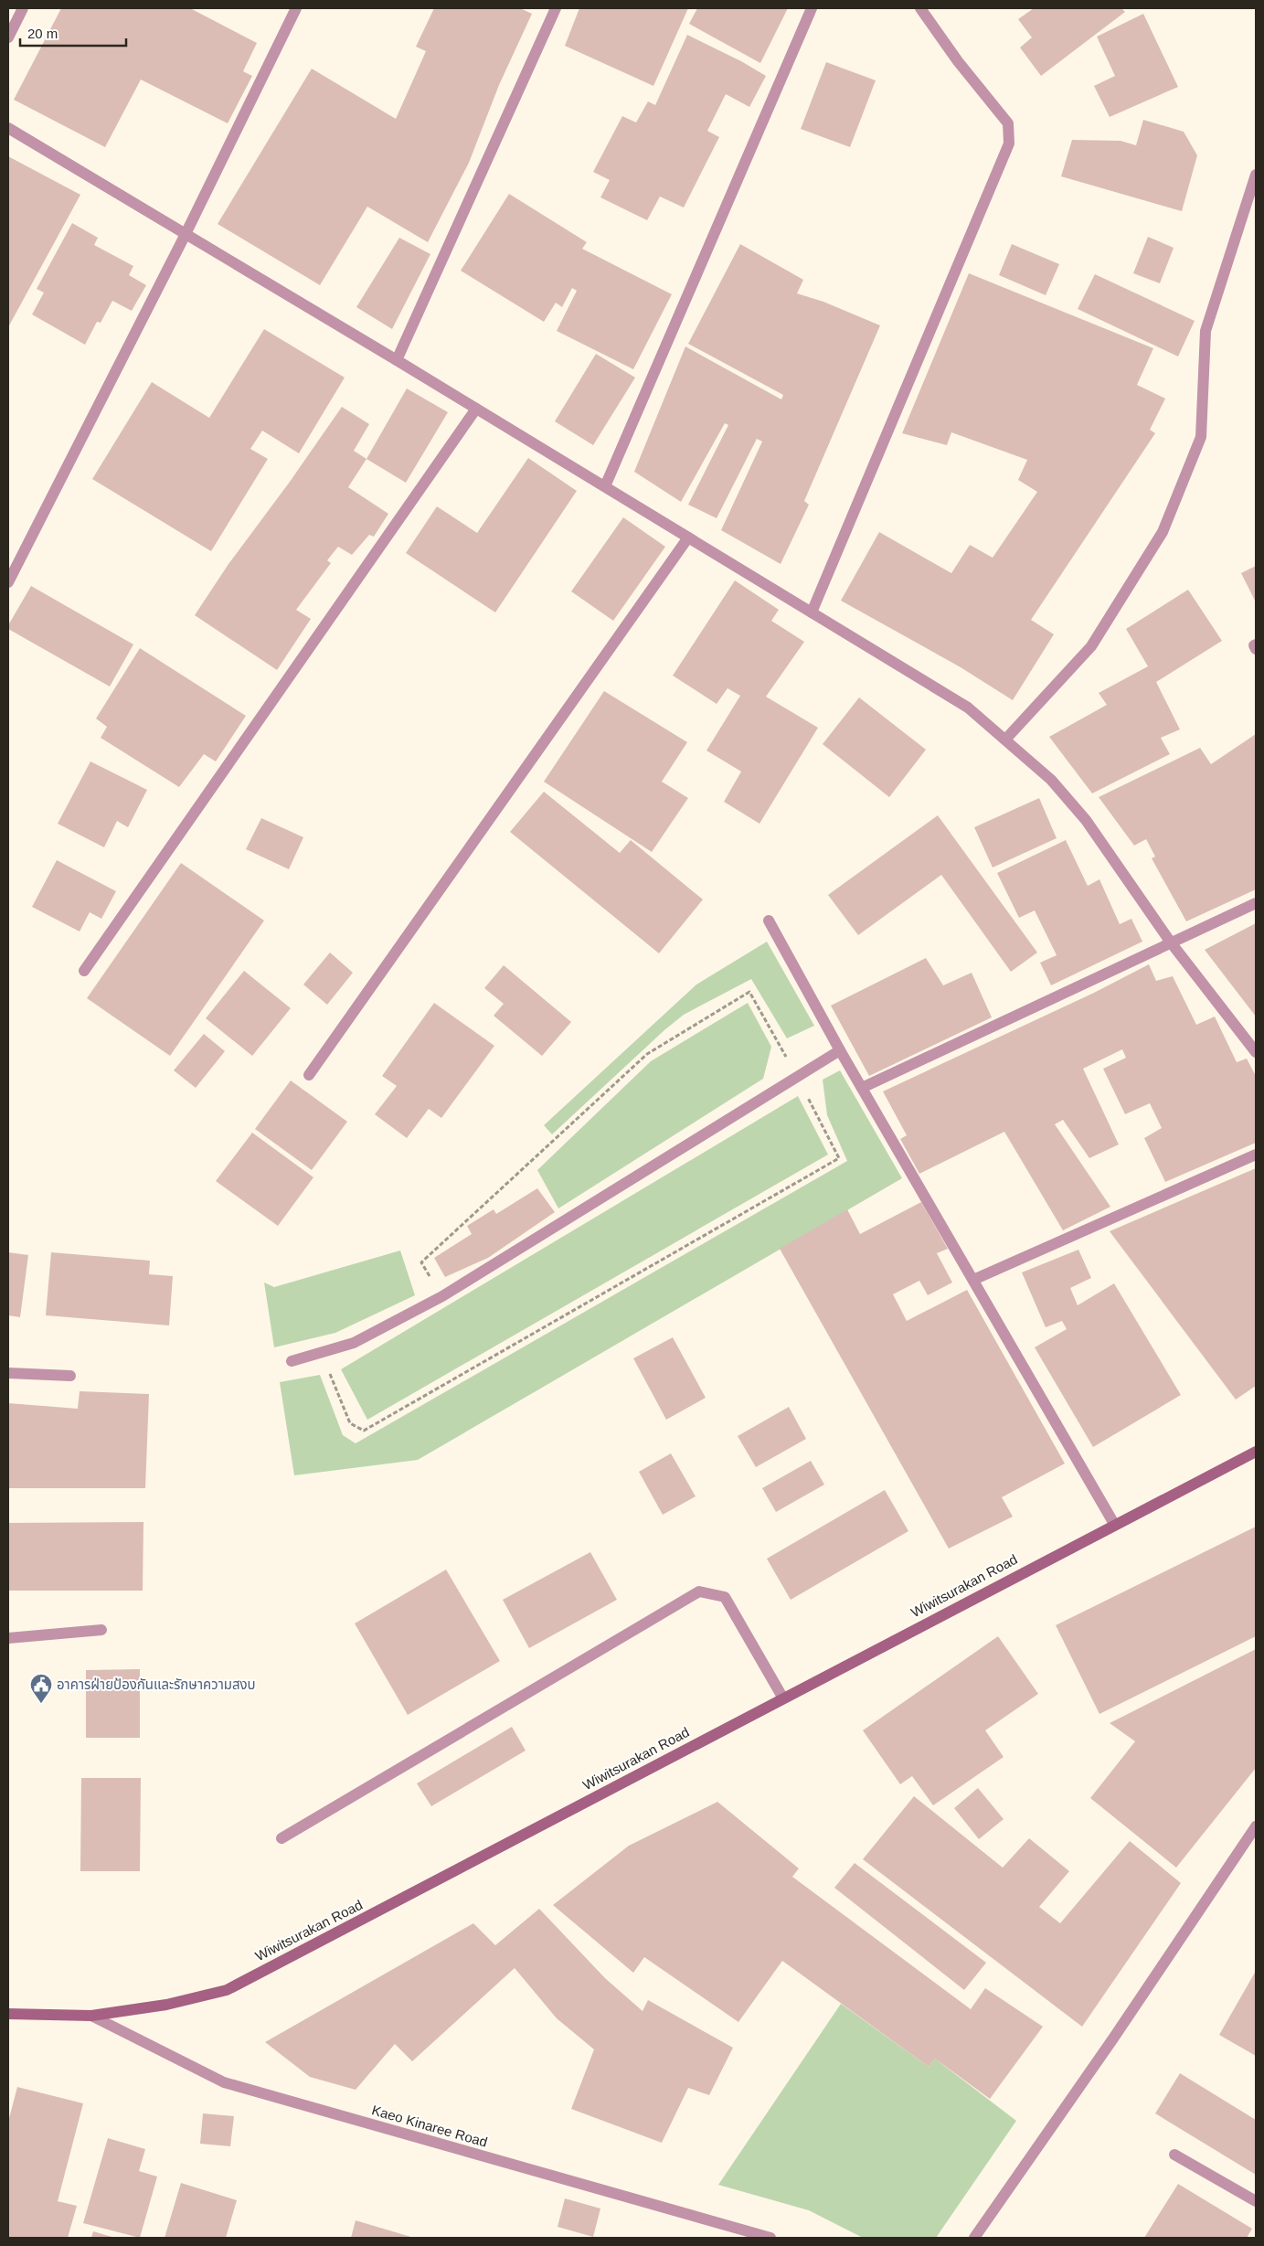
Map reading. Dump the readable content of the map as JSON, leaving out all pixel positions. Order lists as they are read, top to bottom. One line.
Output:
{"streets":{"main road":["Wiwitsurakan Road"],"street":["Kaeo Kinaree Road"]},"crossings":[["Wiwitsurakan Road","Kaeo Kinaree Road"]],"places":{"public building":["อาคารฝ่ายป้องกันและรักษาความสงบ"]},"scale_bar":"20 m"}
